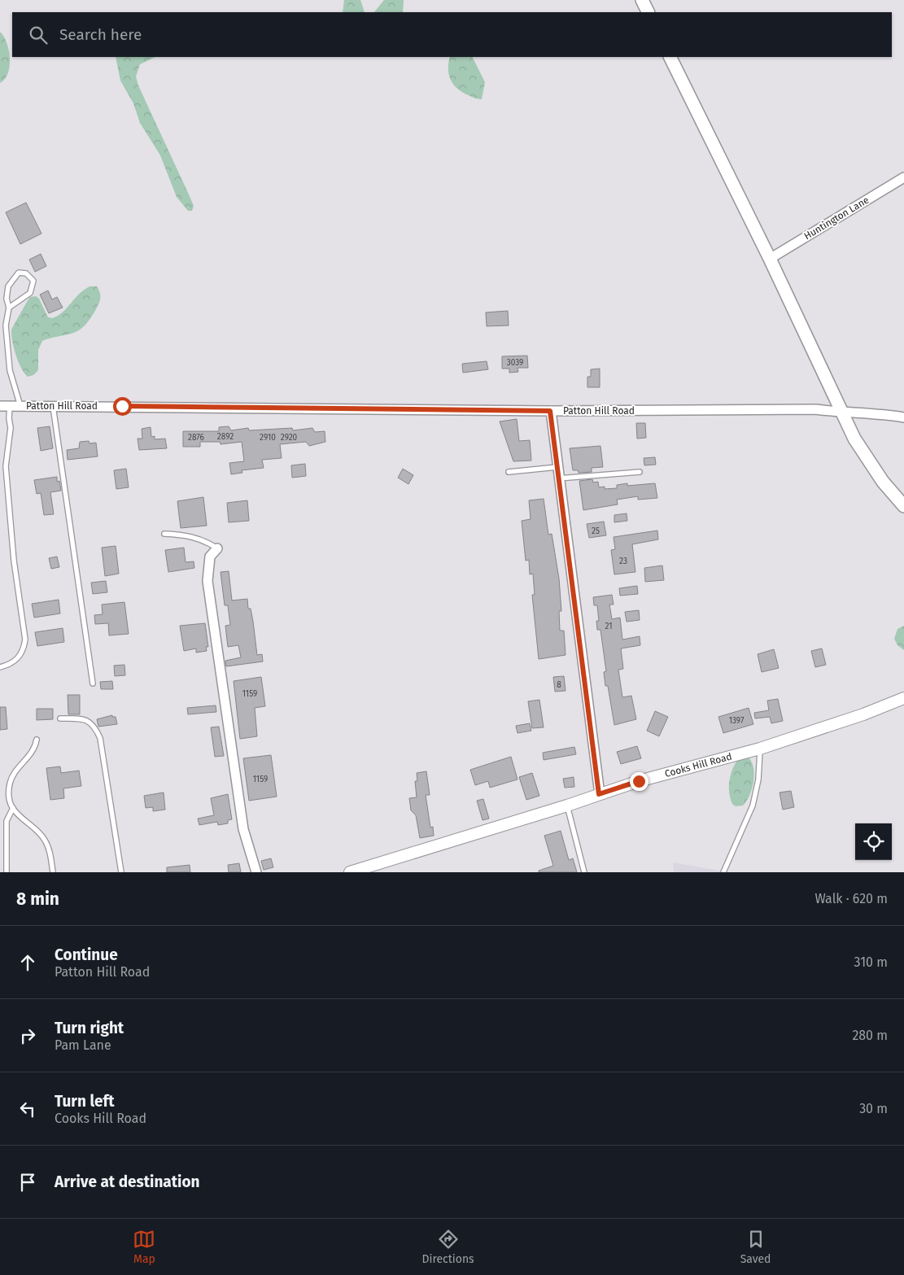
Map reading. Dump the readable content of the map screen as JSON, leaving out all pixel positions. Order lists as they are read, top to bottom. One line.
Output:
{"streets":{"street":["Huntington Lane","Patton Hill Road","Cooks Hill Road"]},"house_numbers":["3039","2892","2876","2910","2920","25","23","21","8","1159","1397","1159"],"page":{"search":"Search here","heading":["8 min","Walk · 620 m"],"list":[["Continue","Patton Hill Road","310 m"],["Turn right","Pam Lane","280 m"],["Turn left","Cooks Hill Road","30 m"],"Arrive at destination"],"nav":["Map","Directions","Saved"]}}
